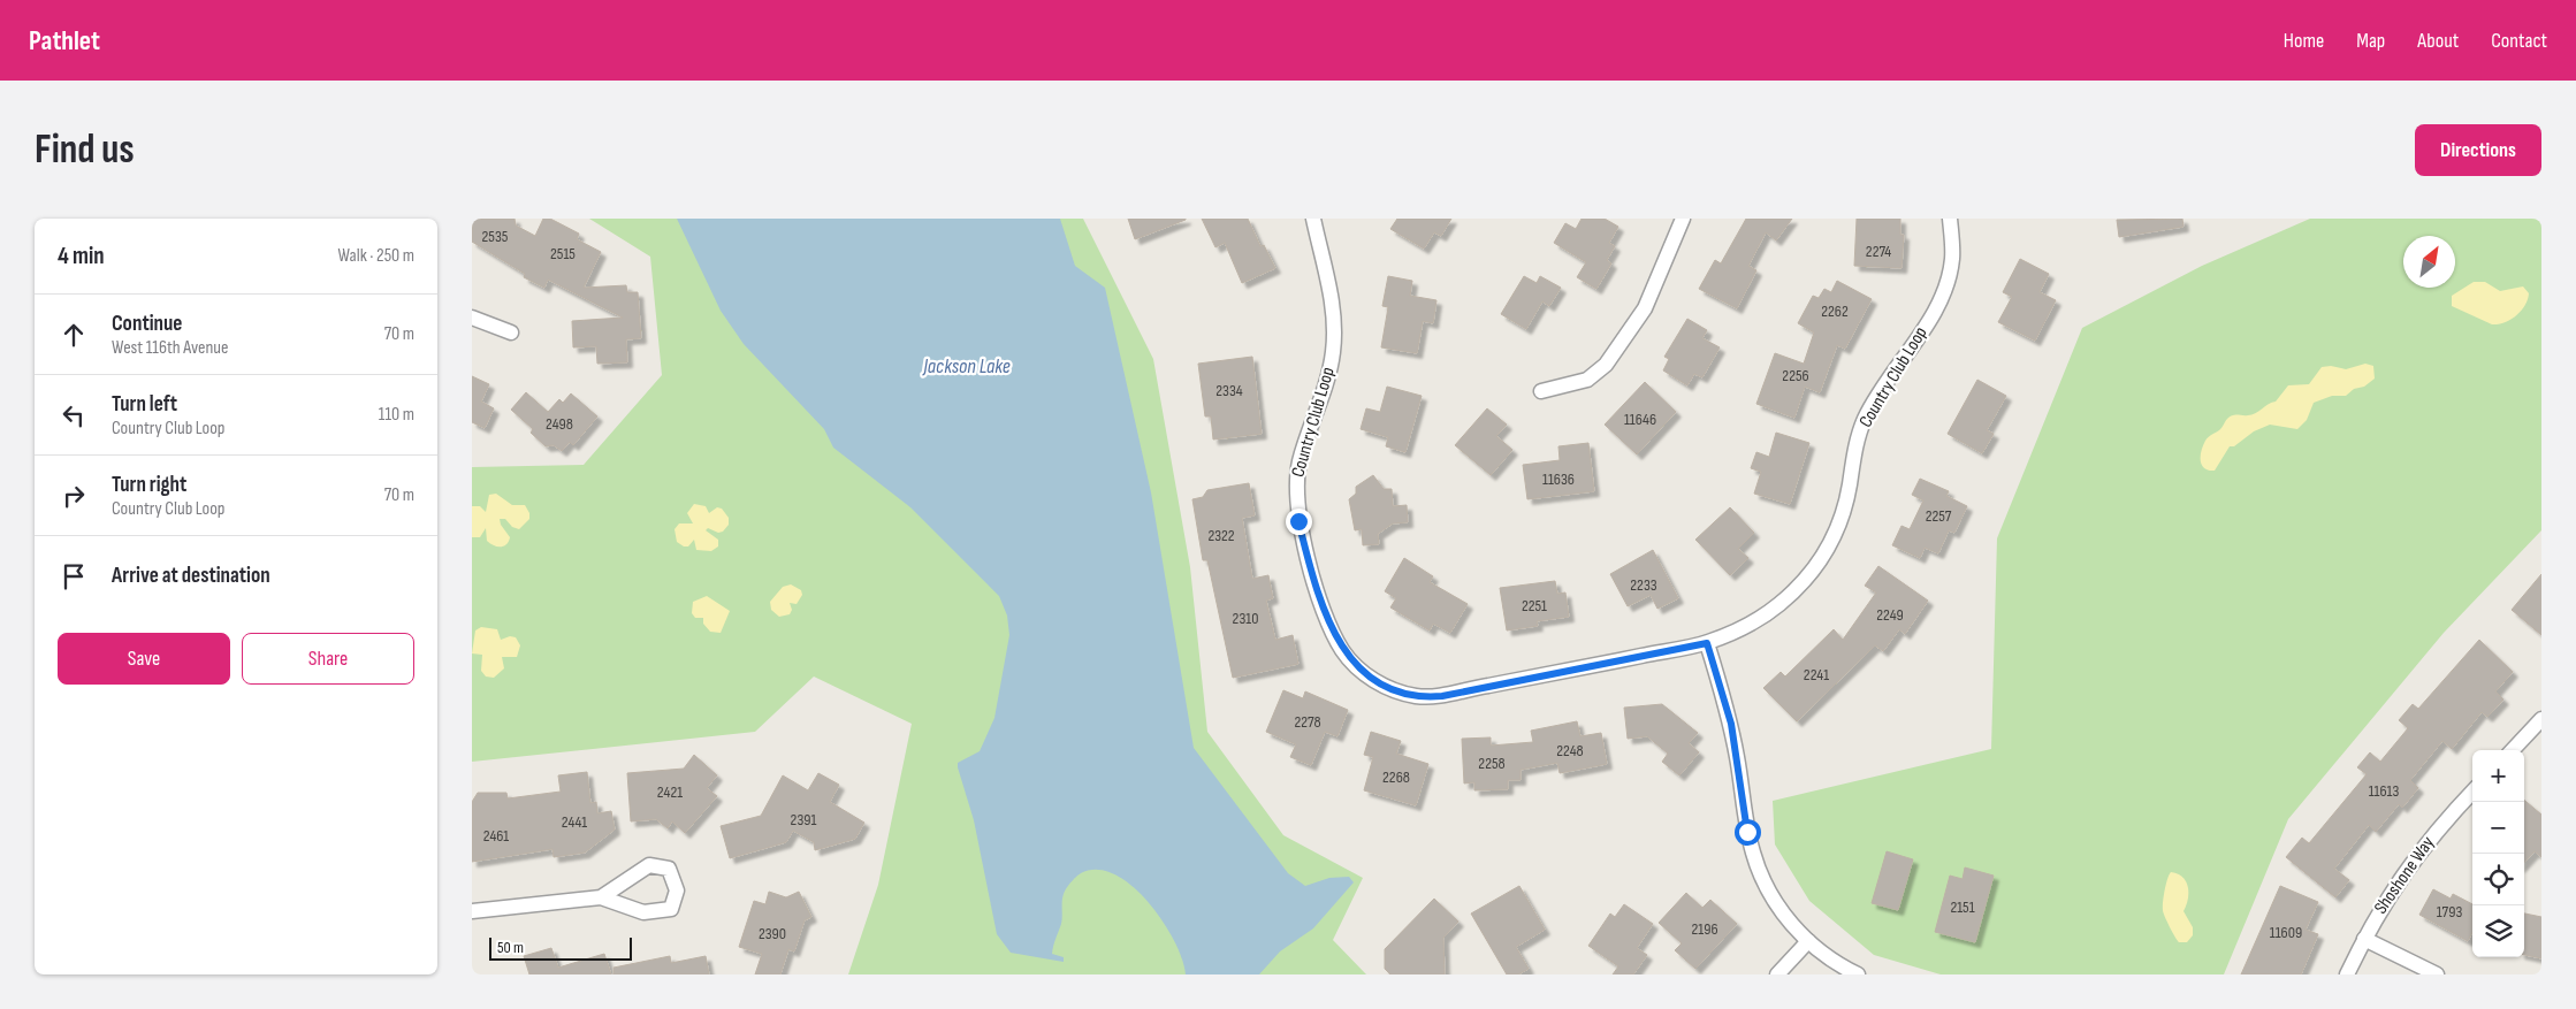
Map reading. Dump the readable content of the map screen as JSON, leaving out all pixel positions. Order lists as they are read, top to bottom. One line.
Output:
{"streets":{"street":["Country Club Loop","Shoshone Way"]},"water":["Jackson Lake"],"house_numbers":["2535","2274","2515","2262","2256","2334","11646","2498","11636","2257","2322","2233","2251","2249","2310","2241","2278","2248","2258","2268","11613","2421","2391","2441","2461","2151","1793","2196","11609","2390"],"scale_bar":"50 m","north":"top right","page":{"header":"Pathlet","nav":["Home","Map","About","Contact"],"buttons":["Directions",["Save","Share"]],"title":"Find us","heading":["4 min","Walk · 250 m"],"list":[["Continue","West 116th Avenue","70 m"],["Turn left","Country Club Loop","110 m"],["Turn right","Country Club Loop","70 m"],"Arrive at destination"],"map_buttons":["+","−"],"scale":"50 m"}}
